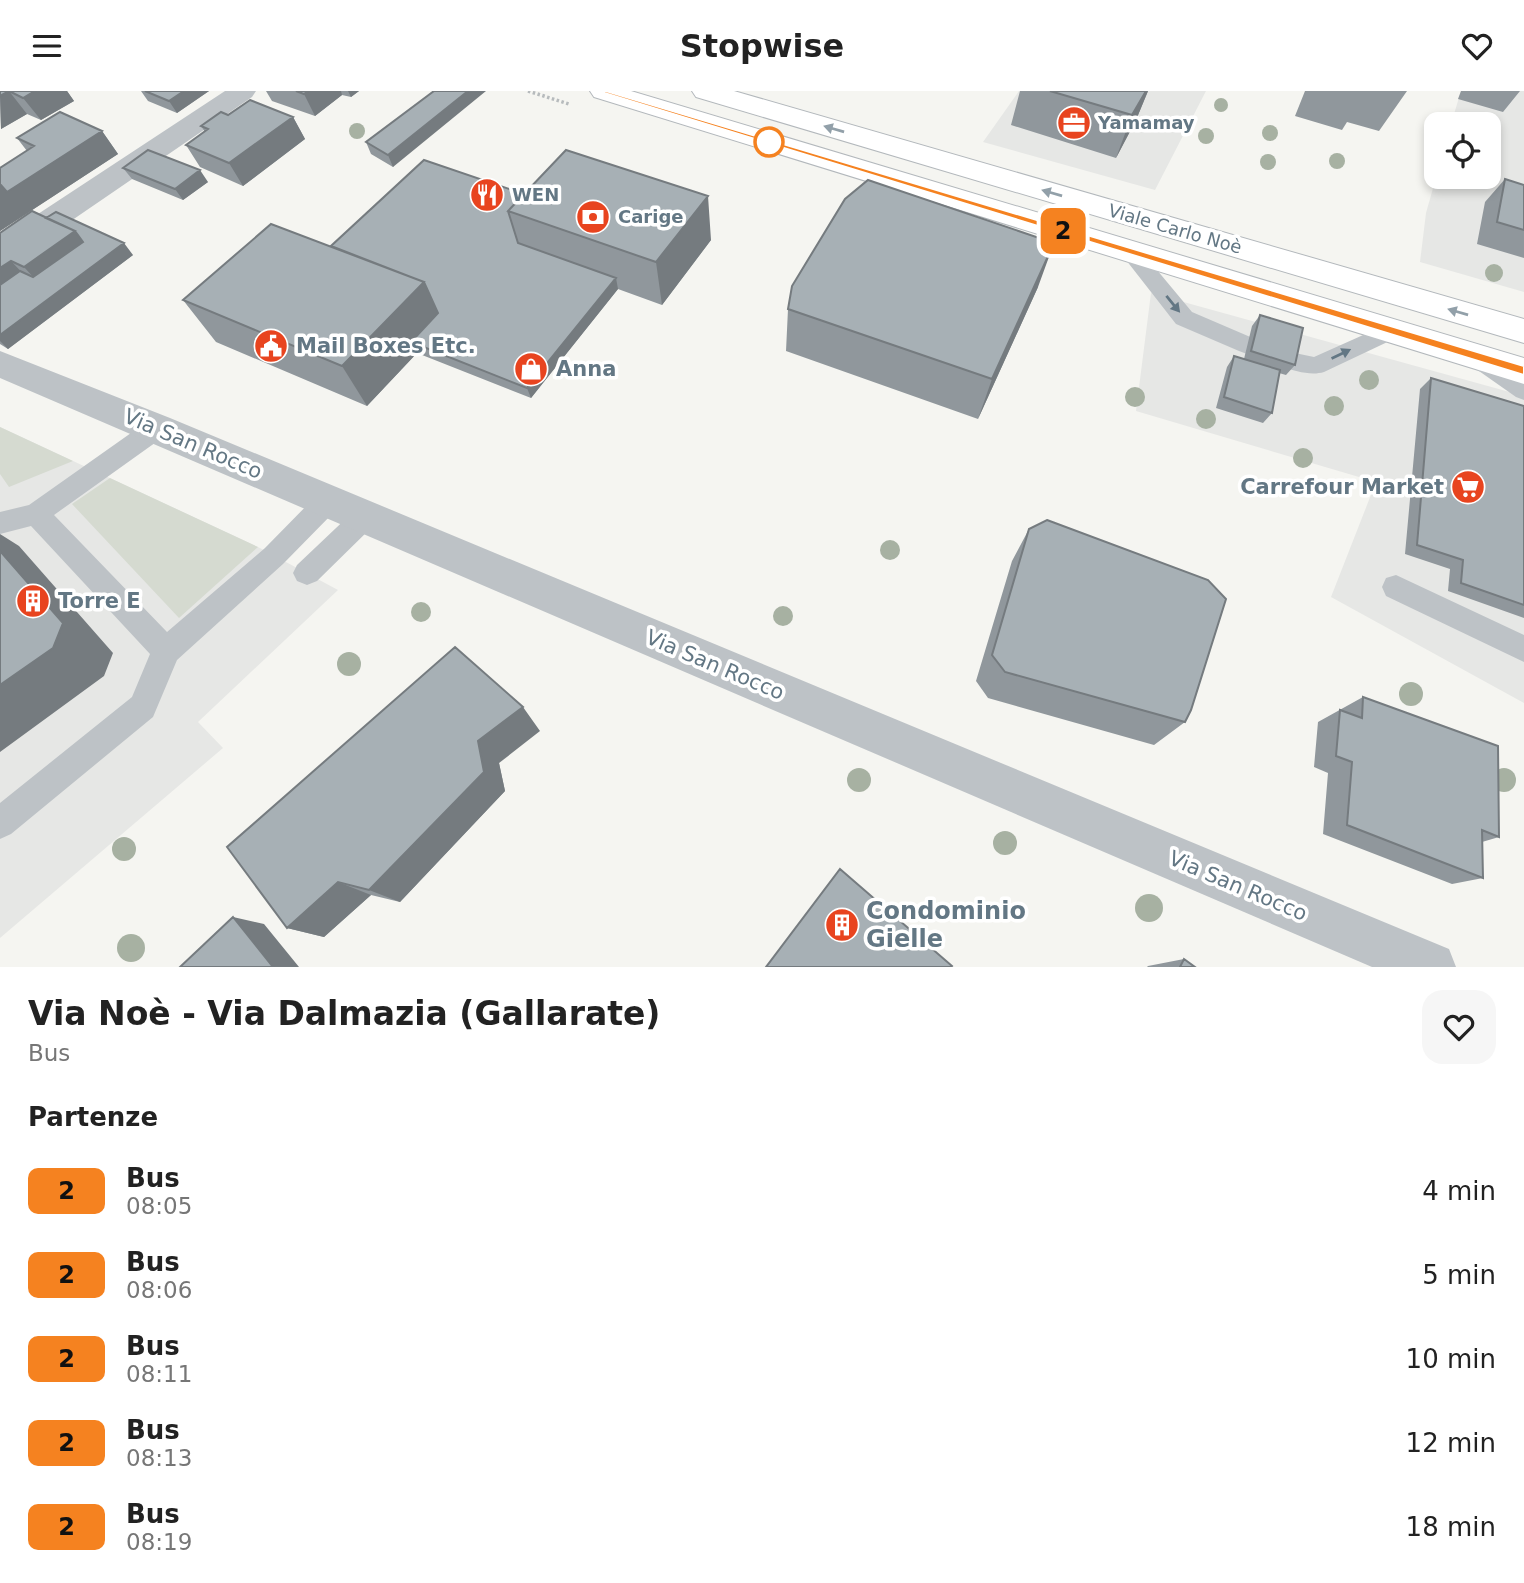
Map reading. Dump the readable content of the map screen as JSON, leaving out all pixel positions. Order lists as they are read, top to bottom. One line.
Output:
{"streets":{"main road":["Viale Carlo Noè"],"street":["Via San Rocco"]},"places":{"office":["Yamamay"],"restaurant":["WEN"],"bank":["Carige"],"public building":["Mail Boxes Etc."],"shop":["Anna"],"supermarket":["Carrefour Market"],"building":["Torre E","Condominio Gielle"]},"lines":["bus line 2"],"page":{"header":"Stopwise","on_map":"2","heading":[["Via Noè - Via Dalmazia (Gallarate)","Bus"],"Partenze"],"list":[{"mark":"2","name":"Bus","note":"08:05","value":"4 min"},{"mark":"2","name":"Bus","note":"08:06","value":"5 min"},{"mark":"2","name":"Bus","note":"08:11","value":"10 min"},{"mark":"2","name":"Bus","note":"08:13","value":"12 min"},{"mark":"2","name":"Bus","note":"08:19","value":"18 min"}]}}
